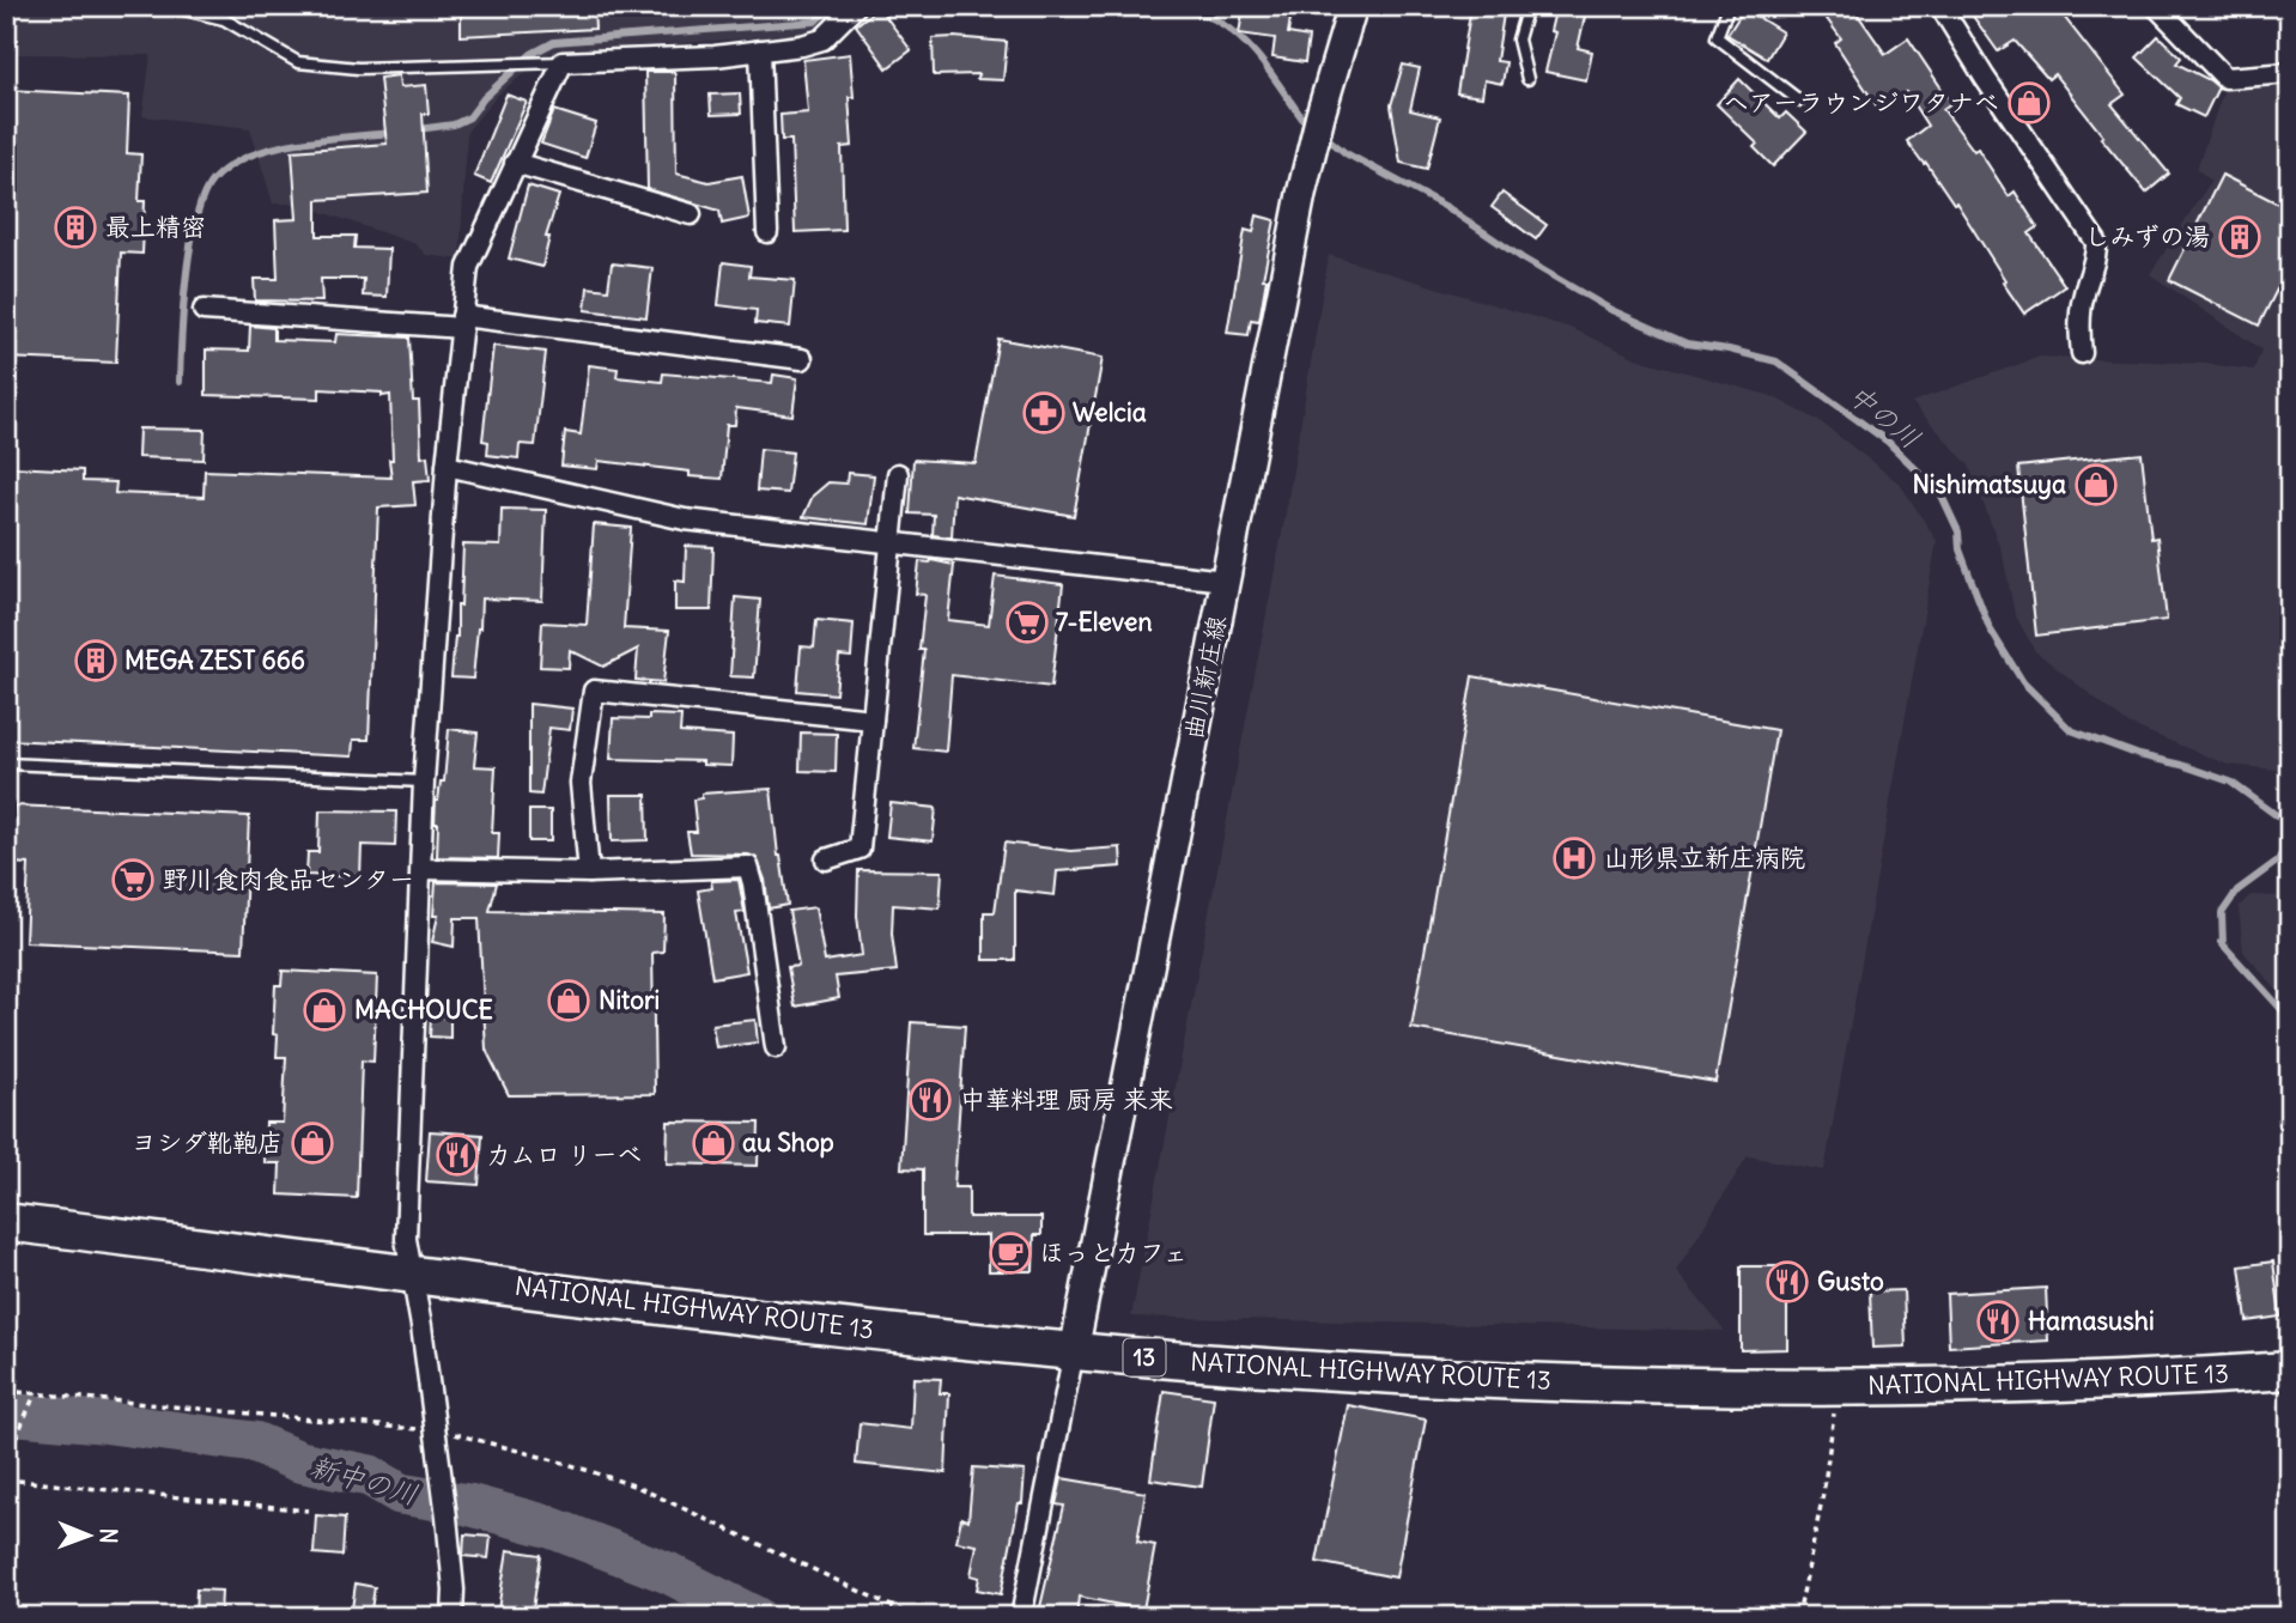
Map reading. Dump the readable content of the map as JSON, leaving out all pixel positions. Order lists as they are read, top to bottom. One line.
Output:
{"streets":{"highway":["NATIONAL HIGHWAY ROUTE 13","13"],"main road":["曲川新庄線"]},"crossings":[["曲川新庄線","NATIONAL HIGHWAY ROUTE 13"]],"water":["中の川","新中の川"],"places":{"shop":["ヘアーラウンジワタナベ","Nishimatsuya","Nitori","MACHOUCE","ヨシダ靴鞄店","au Shop"],"building":["最上精密","しみずの湯","MEGA ZEST 666"],"pharmacy":["Welcia"],"supermarket":["7-Eleven","野川食肉食品センター"],"hospital":["山形県立新庄病院"],"restaurant":["中華料理 厨房 来来","カムロ リーベ","Gusto","Hamasushi"],"cafe":["ほっとカフェ"]},"north":"right"}
